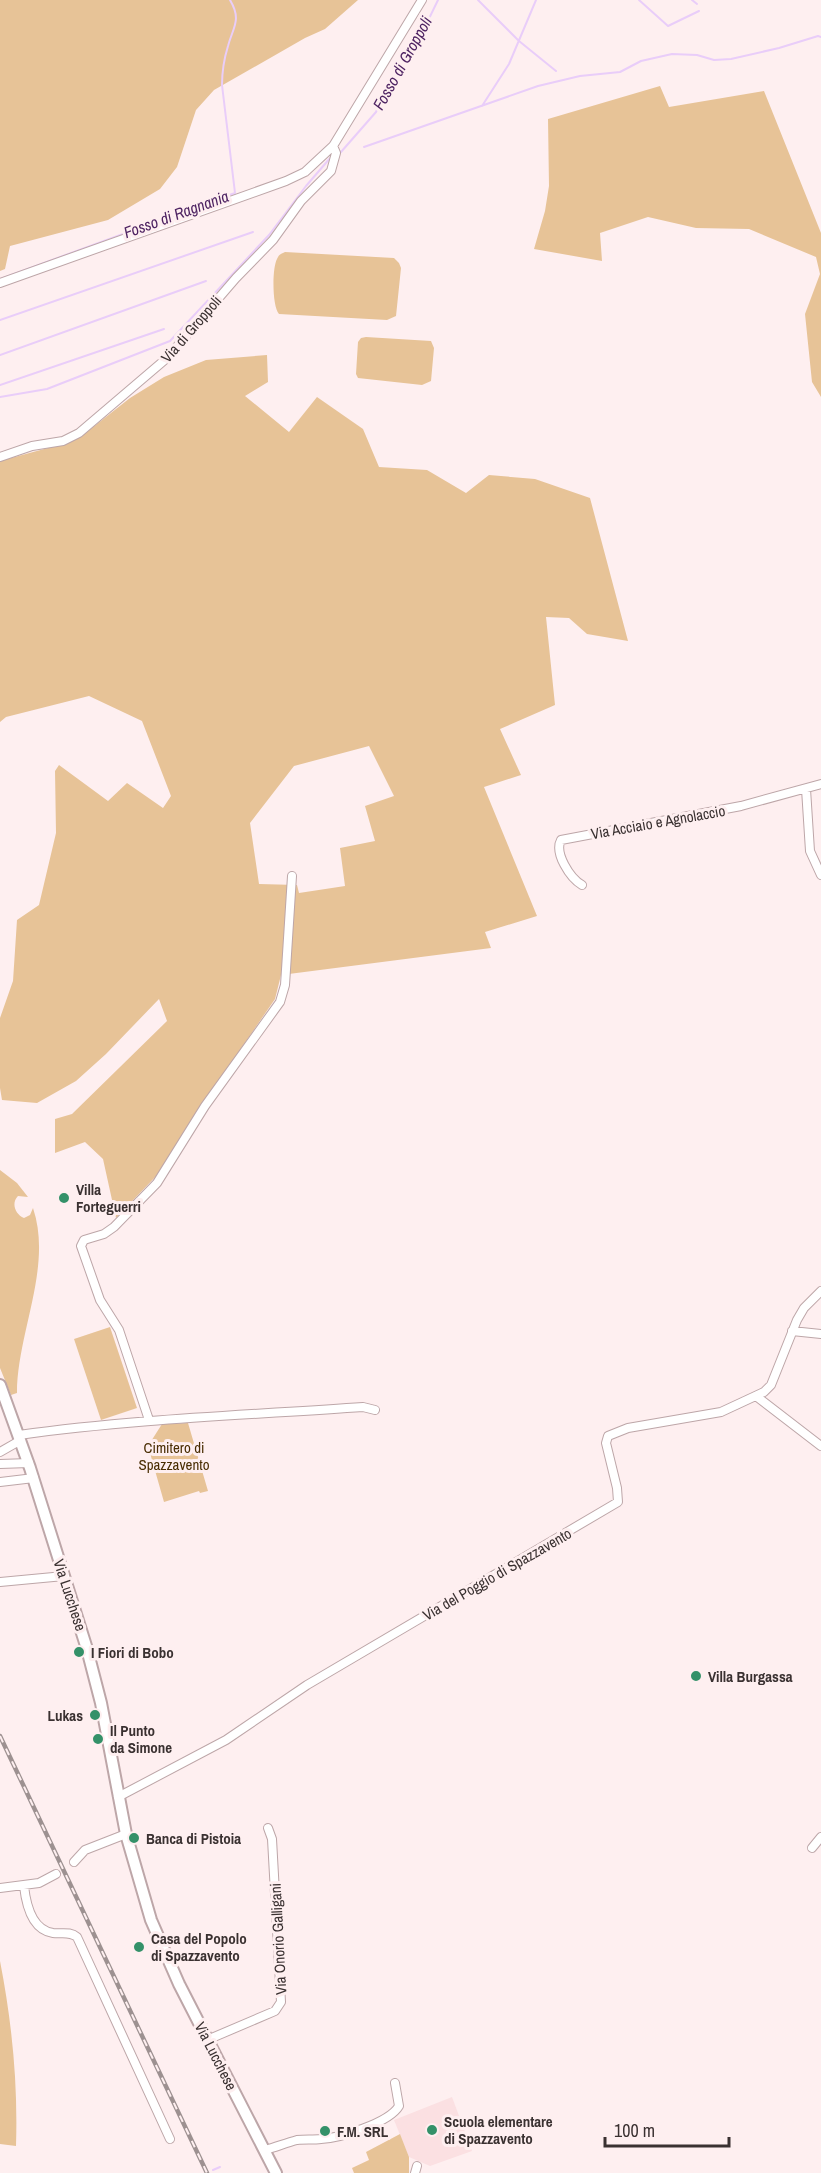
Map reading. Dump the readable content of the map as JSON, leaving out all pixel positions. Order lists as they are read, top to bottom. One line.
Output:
{"streets":{"street":["Via di Groppoli","Via Acciaio e Agnolaccio","Via del Poggio di Spazzavento","Via Lucchese","Via Onorio Galligani"]},"crossings":[["Via del Poggio di Spazzavento","Via Lucchese"],["Via Lucchese","Via Onorio Galligani"]],"water":["Fosso di Groppoli","Fosso di Ragnania"],"parks":["Cimitero di Spazzavento"],"places":["Villa Forteguerri","I Fiori di Bobo","Villa Burgassa","Lukas","Il Punto da Simone","Banca di Pistoia","Casa del Popolo di Spazzavento","Scuola elementare di Spazzavento","F.M. SRL"],"scale_bar":"100 m"}
